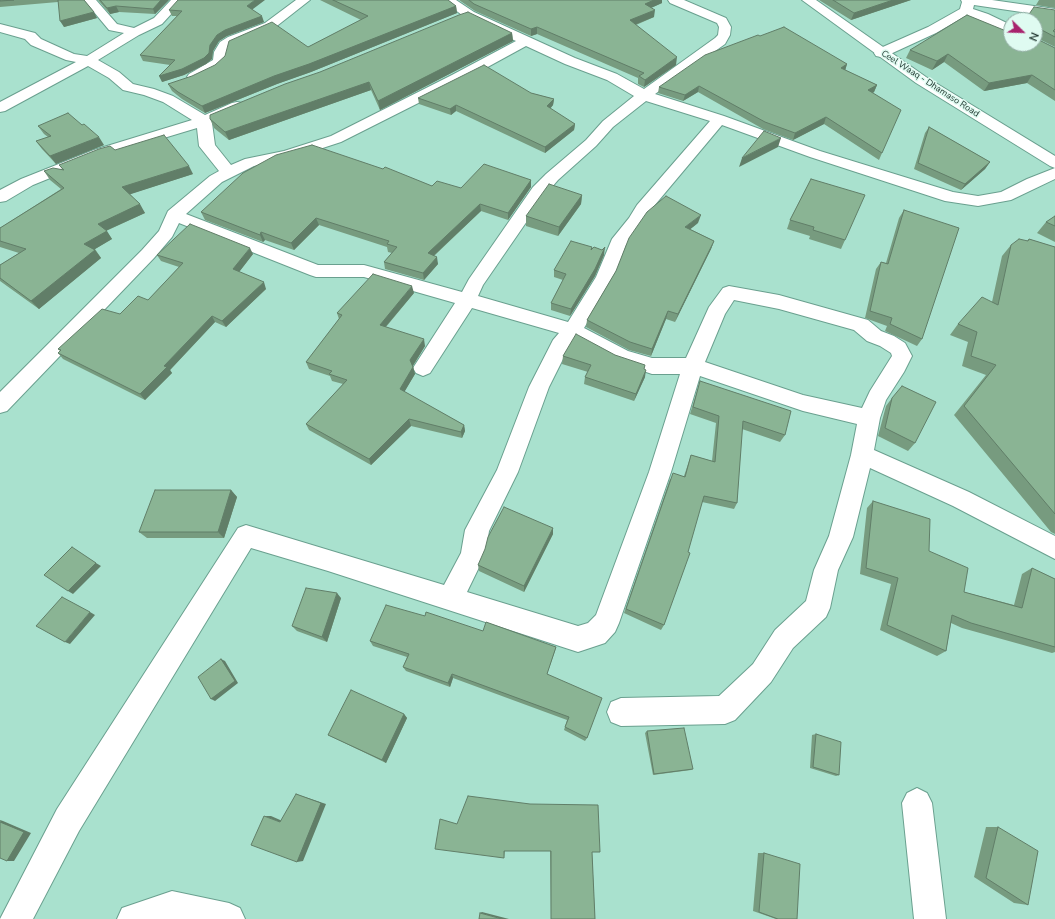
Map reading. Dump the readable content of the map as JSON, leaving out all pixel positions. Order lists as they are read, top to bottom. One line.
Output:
{"streets":{"street":["Ceel Waaq - Dhamaso Road"]},"north":"bottom right"}
